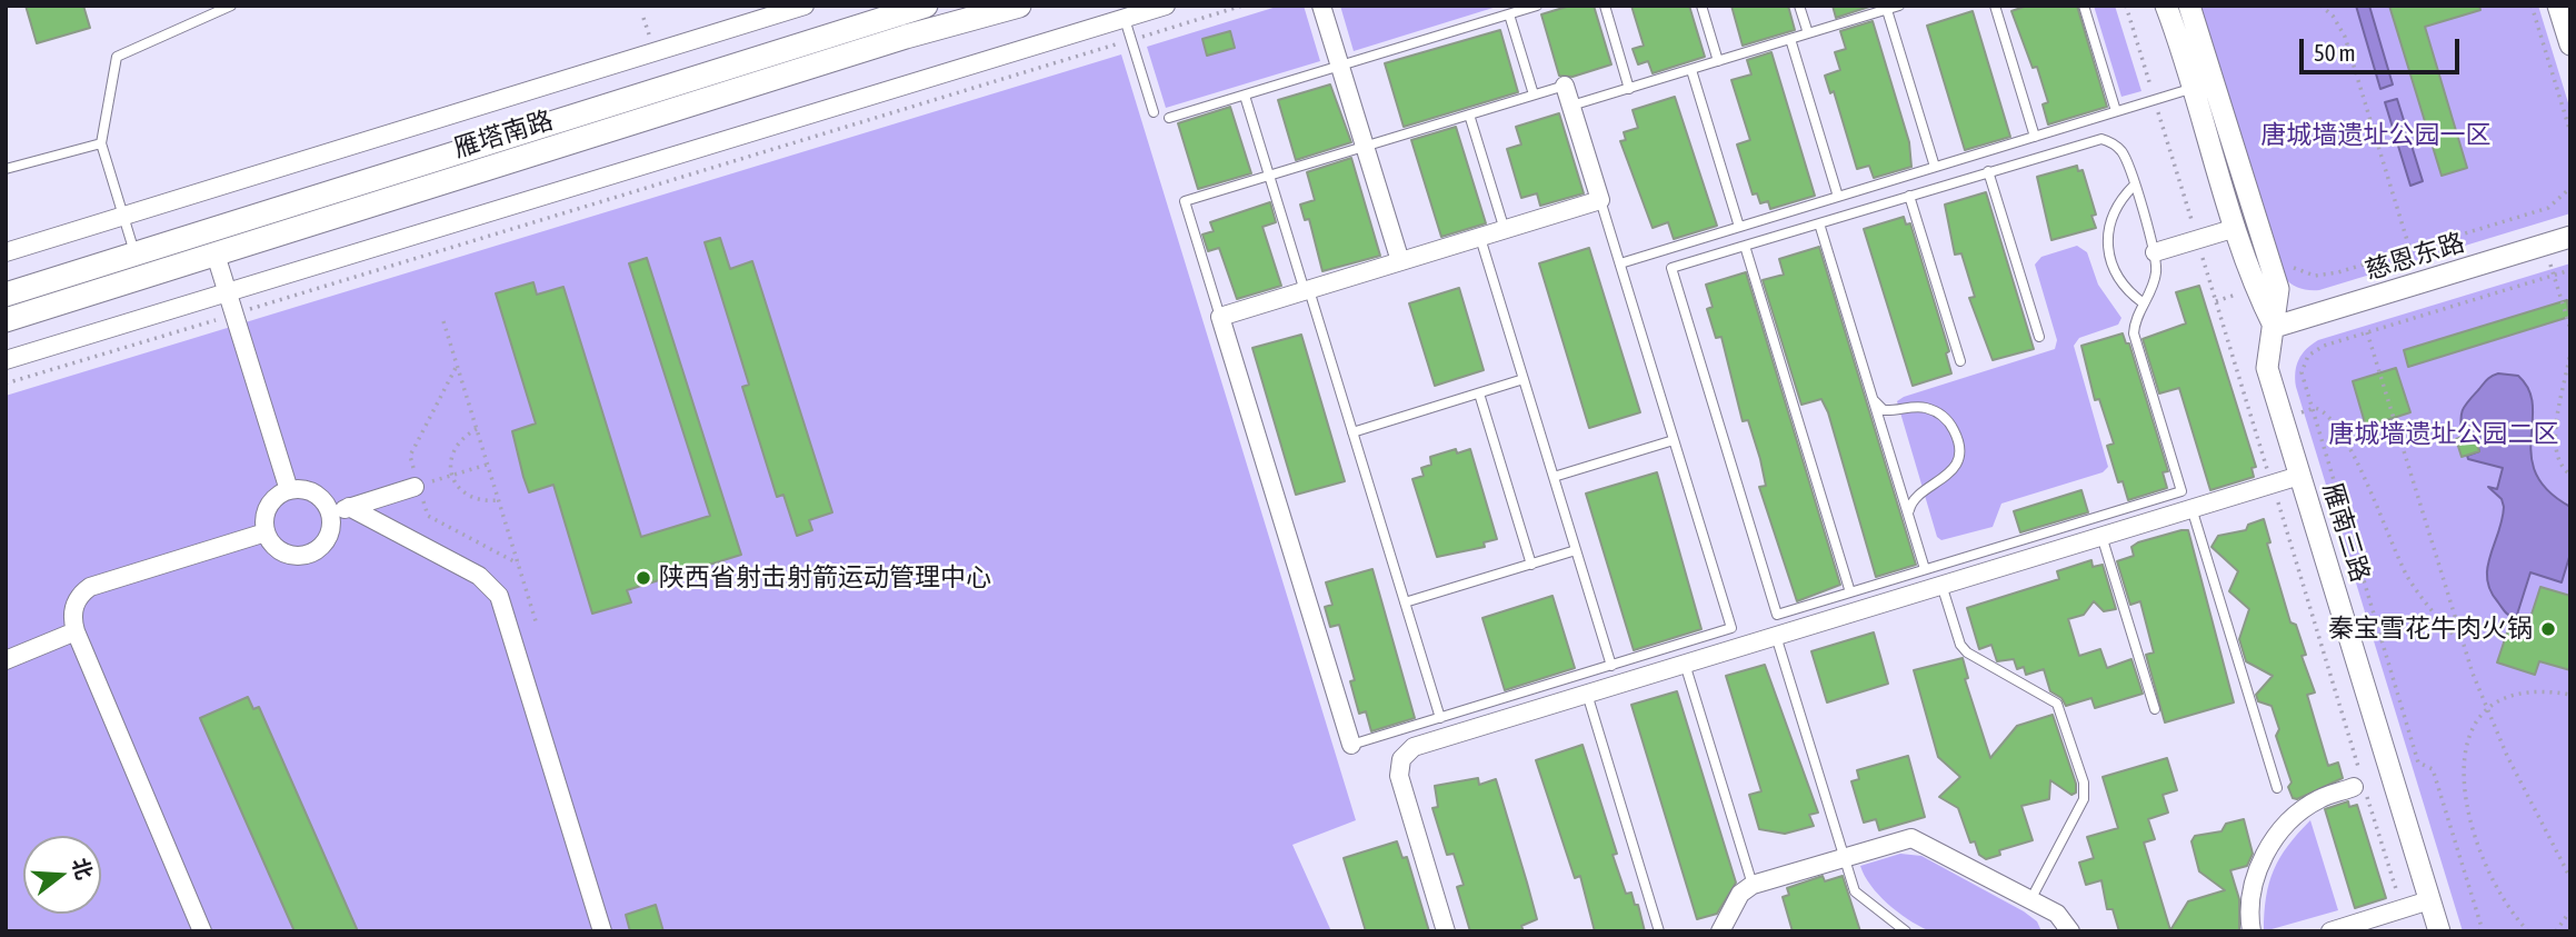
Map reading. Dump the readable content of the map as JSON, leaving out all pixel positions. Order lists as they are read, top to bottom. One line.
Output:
{"streets":{"main road":["雁塔南路"],"street":["慈恩东路","雁南三路"]},"crossings":[["慈恩东路","雁南三路"]],"parks":["唐城墙遗址公园一区","唐城墙遗址公园二区"],"places":["陕西省射击射箭运动管理中心","秦宝雪花牛肉火锅"],"scale_bar":"50 m","north":"right"}
